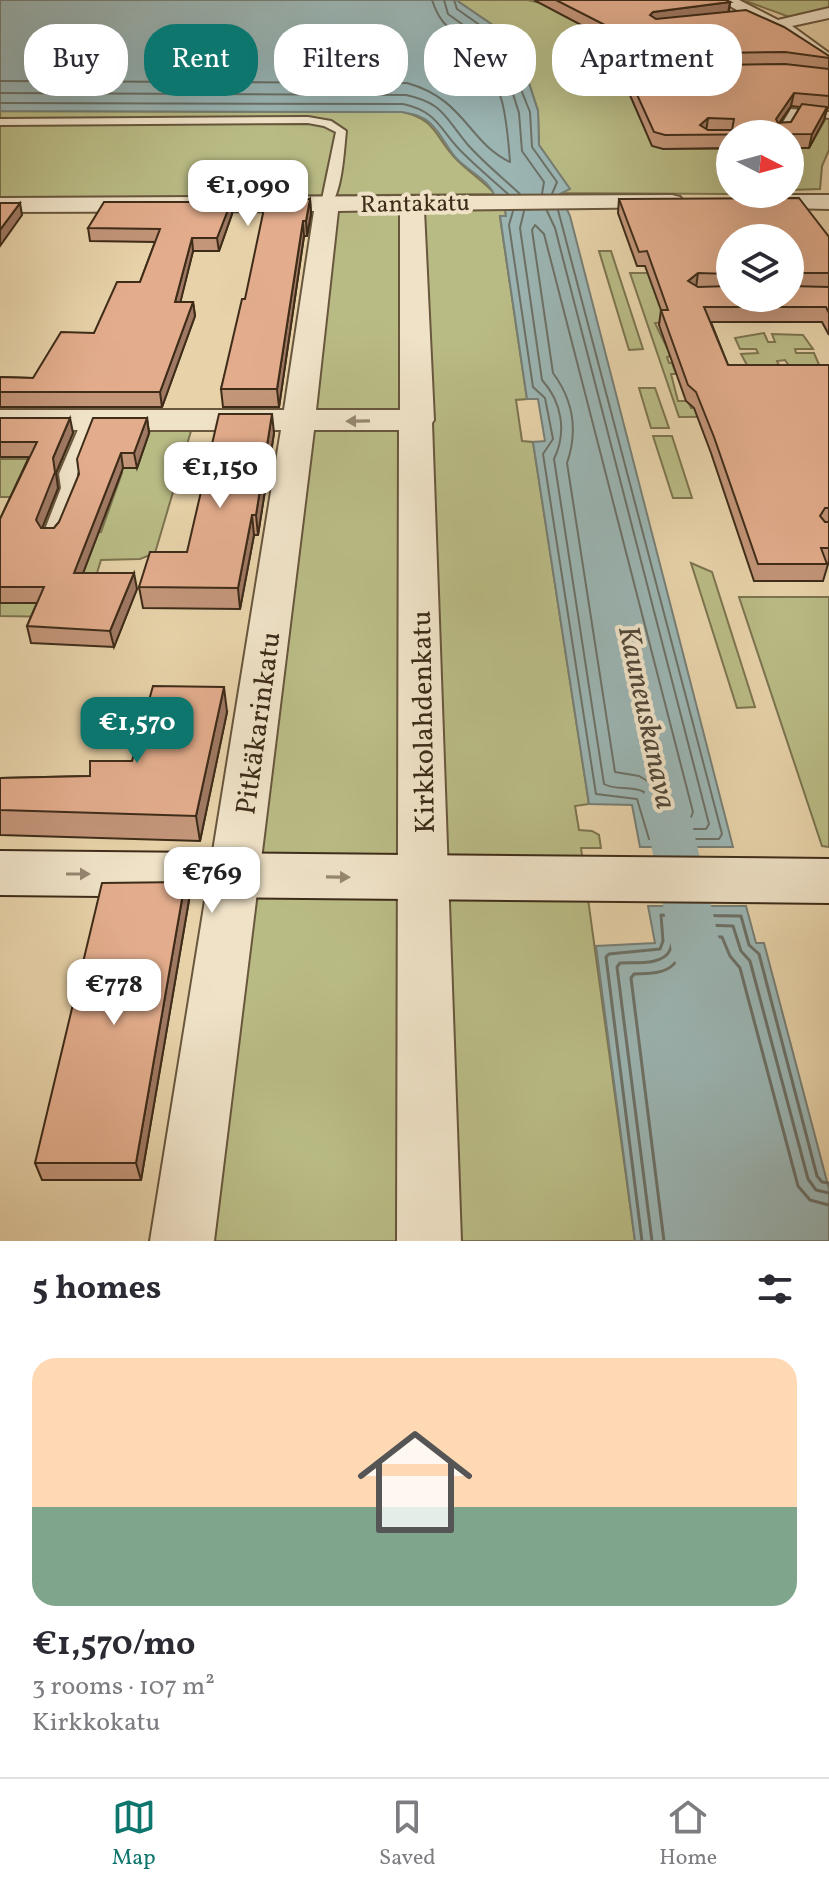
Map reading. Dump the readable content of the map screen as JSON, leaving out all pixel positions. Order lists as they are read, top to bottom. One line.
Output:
{"streets":{"street":["Rantakatu","Kirkkolahdenkatu","Pitkäkarinkatu"]},"crossings":[["Rantakatu","Kirkkolahdenkatu"],["Rantakatu","Pitkäkarinkatu"]],"water":["Kauneuskanava"],"north":"right","page":{"chip":["Buy","Rent","Filters","New","Apartment"],"price":["€1,090","€1,150","€1,570","€769","€778"],"heading":"5 homes","list":[{"name":"€1,570/mo","note":"3 rooms · 107 m² · Kirkkokatu"}],"tabs":["Map","Saved","Home"]}}
